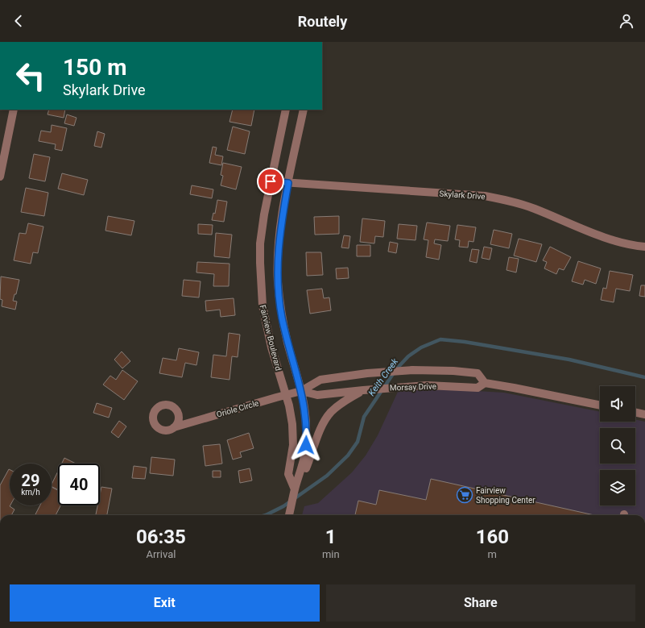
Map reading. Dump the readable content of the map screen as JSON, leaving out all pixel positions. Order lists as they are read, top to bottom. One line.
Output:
{"streets":{"street":["Skylark Drive","Fairview Boulevard","Morsay Drive","Oriole Circle"]},"crossings":[["Skylark Drive","Fairview Boulevard"],["Fairview Boulevard","Morsay Drive"],["Fairview Boulevard","Oriole Circle"],["Morsay Drive","Oriole Circle"]],"water":["Keith Creek"],"places":{"supermarket":["Fairview Shopping Center"]},"page":{"header":"Routely","turn":["150 m","Skylark Drive"],"speed":"29 km/h","limit":"40","eta":["06:35","Arrival","1","min","160","m"],"buttons":["Exit","Share"]}}
